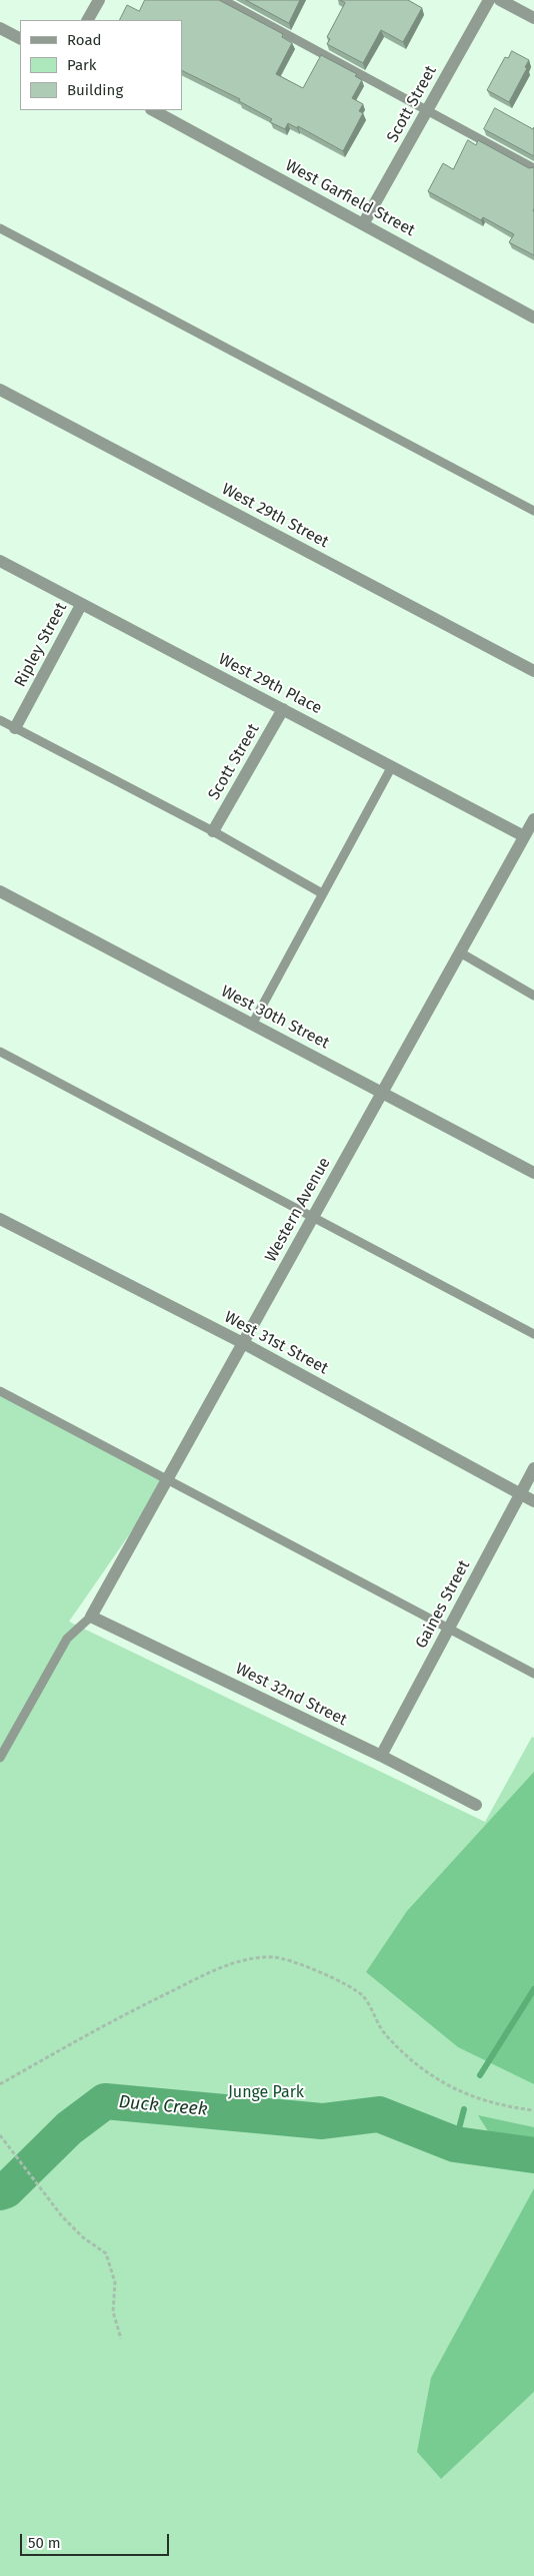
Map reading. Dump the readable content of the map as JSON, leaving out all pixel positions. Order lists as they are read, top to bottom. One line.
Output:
{"streets":{"street":["Scott Street","West Garfield Street","West 29th Street","Ripley Street","West 29th Place","West 30th Street","Western Avenue","West 31st Street","Gaines Street","West 32nd Street"]},"crossings":[["Scott Street","West Garfield Street"],["Scott Street","West 29th Place"],["Ripley Street","West 29th Place"],["West 29th Place","Western Avenue"],["West 30th Street","Western Avenue"],["Western Avenue","West 31st Street"],["Western Avenue","West 32nd Street"],["West 31st Street","Gaines Street"],["Gaines Street","West 32nd Street"]],"water":["Duck Creek"],"parks":["Junge Park"],"legend":["Road","Park","Building"],"scale_bar":"50 m"}
